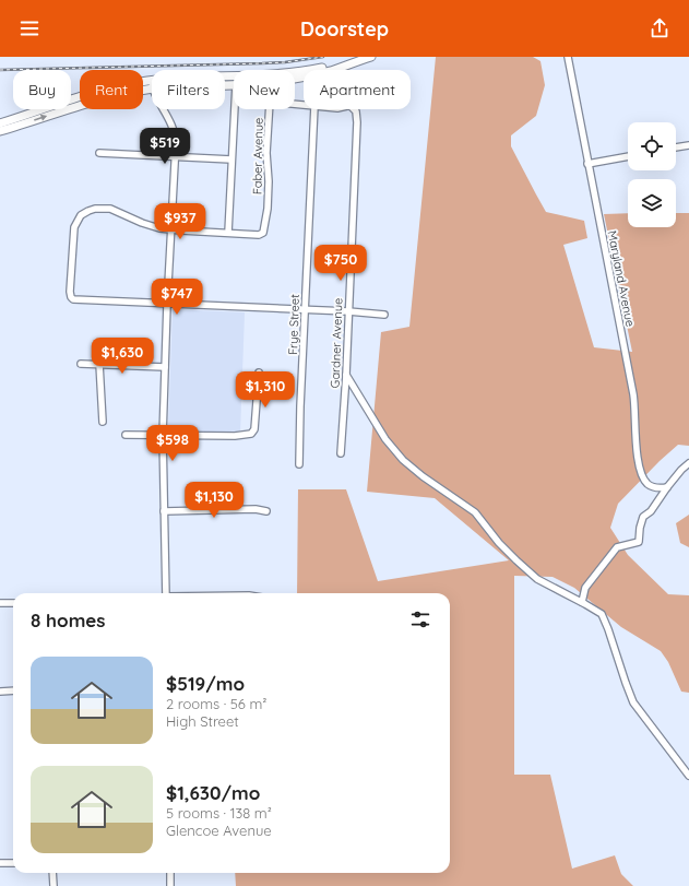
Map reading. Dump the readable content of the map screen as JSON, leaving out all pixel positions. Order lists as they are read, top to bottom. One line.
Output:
{"streets":{"street":["Faber Avenue","Maryland Avenue","Frye Street","Gardner Avenue"]},"page":{"header":"Doorstep","chip":["Buy","Rent","Filters","New","Apartment"],"price":["$519","$937","$750","$747","$1,630","$1,310","$598","$1,130"],"heading":"8 homes","list":[{"name":"$519/mo","note":"2 rooms · 56 m² · High Street"},{"name":"$1,630/mo","note":"5 rooms · 138 m² · Glencoe Avenue"}]}}
